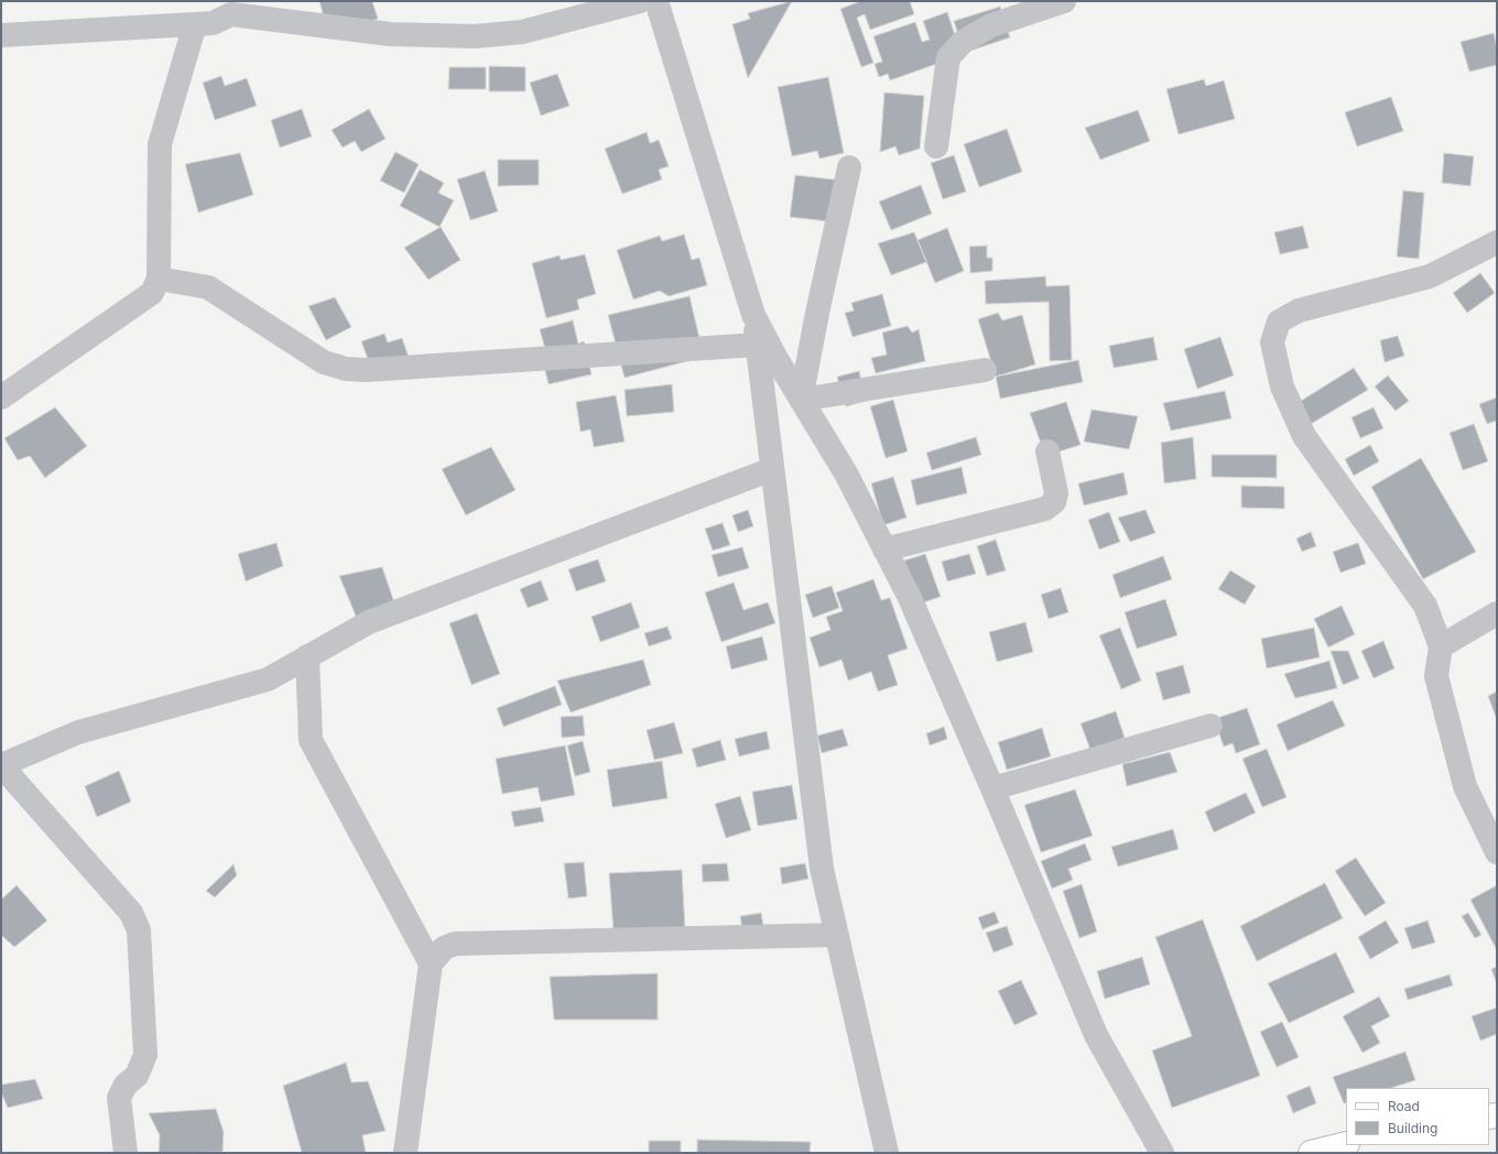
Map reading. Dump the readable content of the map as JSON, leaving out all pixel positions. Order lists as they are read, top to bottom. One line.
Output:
{"legend":["Road","Building"]}
